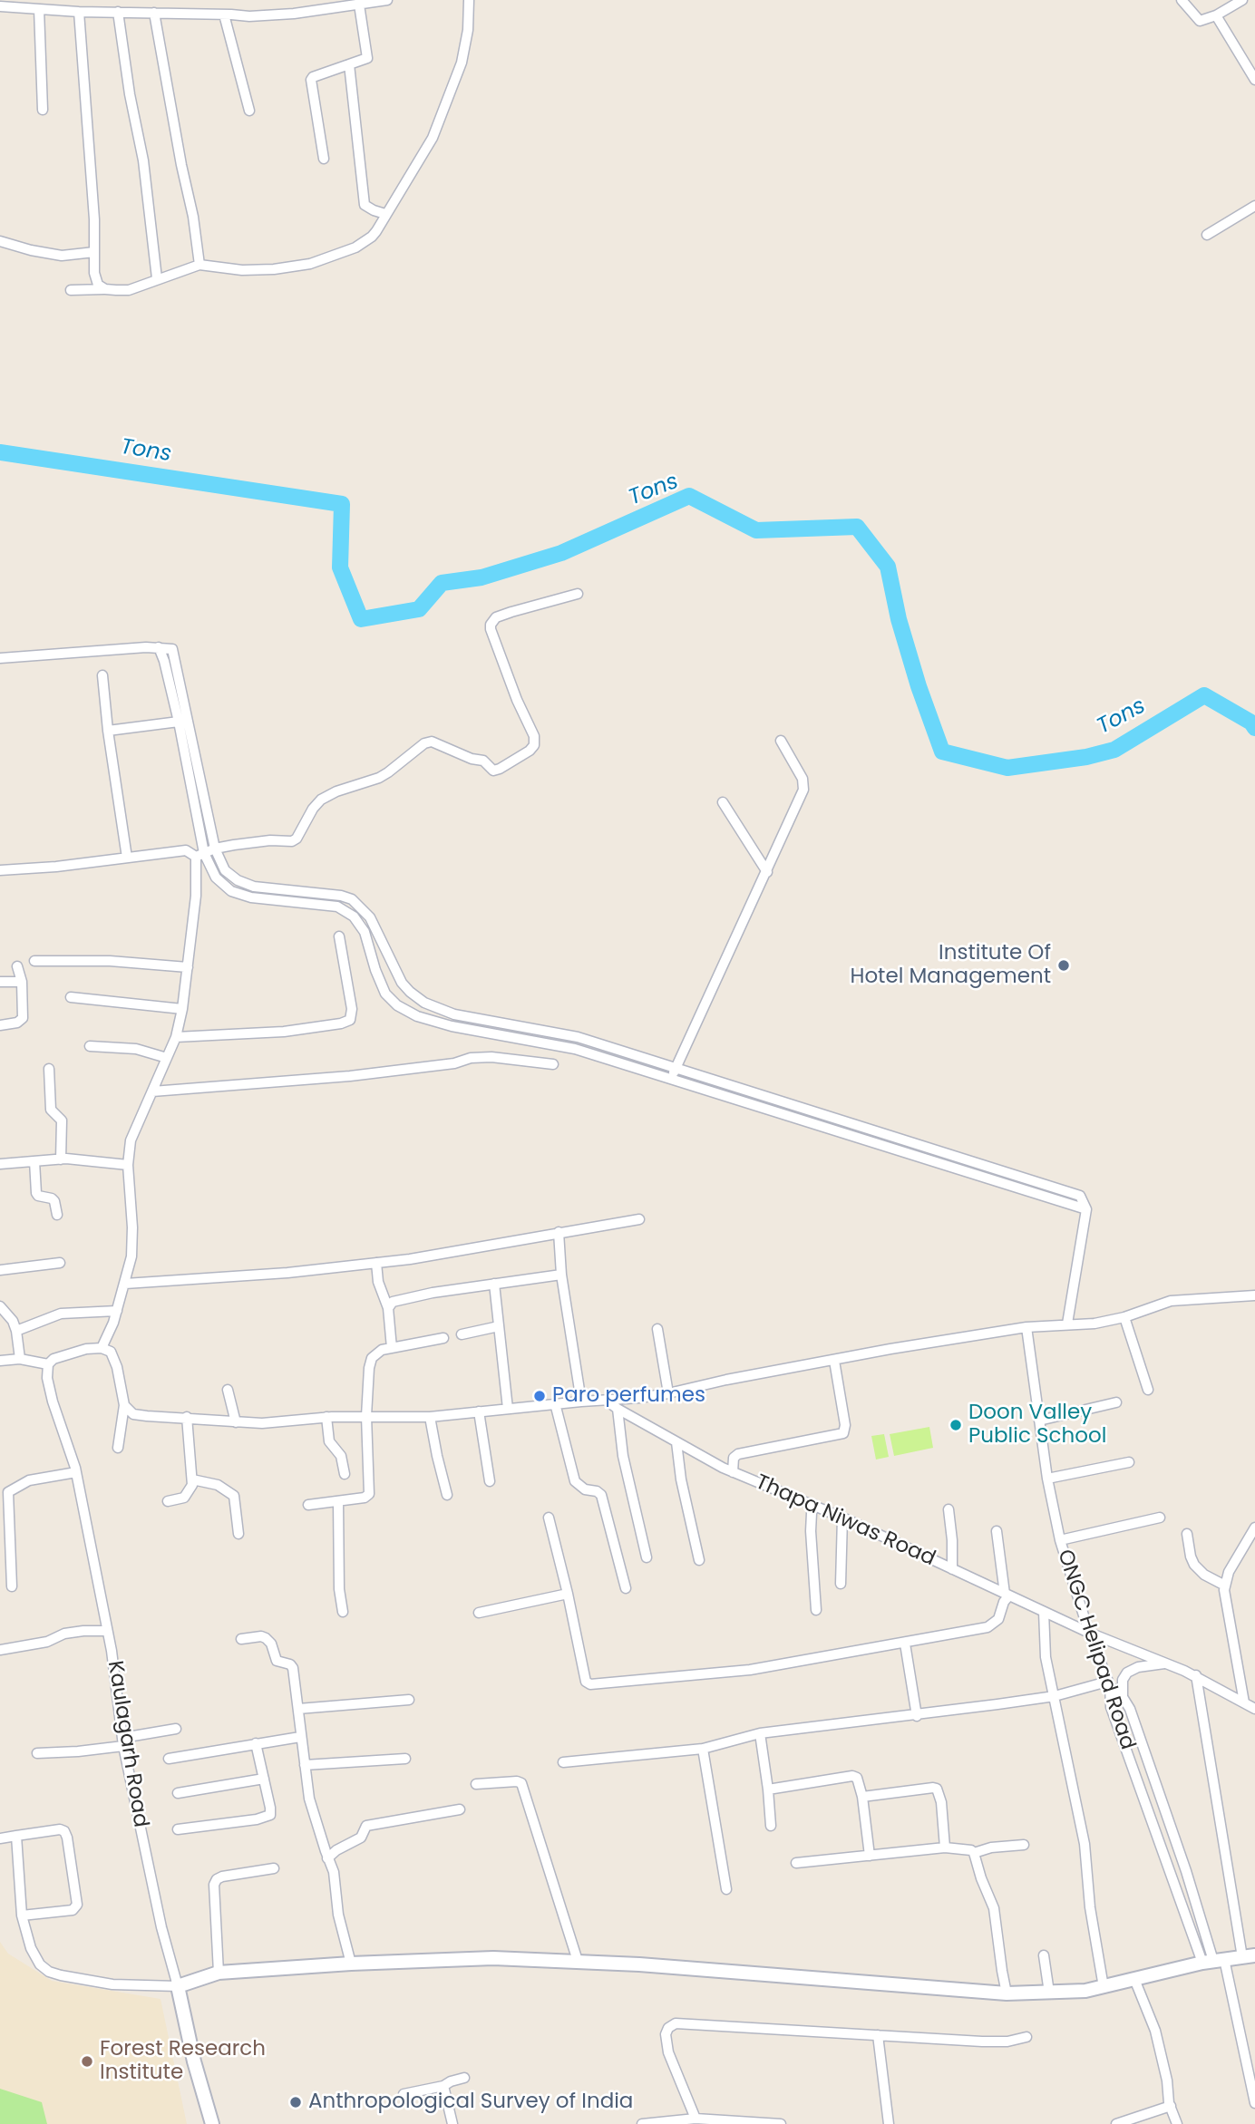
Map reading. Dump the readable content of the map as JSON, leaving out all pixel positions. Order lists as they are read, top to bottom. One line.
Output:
{"streets":{"street":["Thapa Niwas Road","ONGC Helipad Road","Kaulagarh Road"]},"crossings":[["Thapa Niwas Road","ONGC Helipad Road"]],"water":["Tons"],"places":["Institute Of Hotel Management","Paro perfumes","Doon Valley Public School","Forest Research Institute","Anthropological Survey of India"]}
